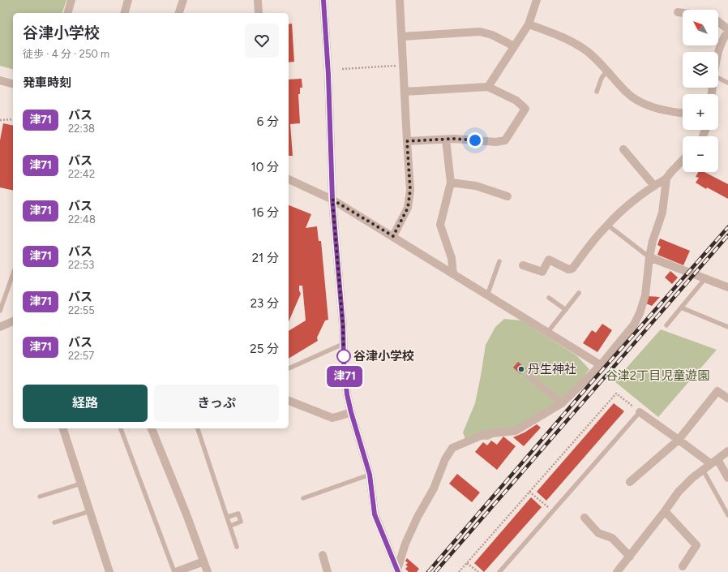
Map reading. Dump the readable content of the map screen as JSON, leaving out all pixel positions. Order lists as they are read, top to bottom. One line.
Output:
{"parks":["谷津2丁目児童遊園"],"places":["谷津小学校","丹生神社"],"lines":["bus line 津71"],"north":"top left","page":{"on_map":"津71","map_buttons":["+","−"],"heading":[["谷津小学校","徒歩 · 4 分 · 250 m"],"発車時刻"],"list":[{"mark":"津71","name":"バス","note":"22:38","value":"6 分"},{"mark":"津71","name":"バス","note":"22:42","value":"10 分"},{"mark":"津71","name":"バス","note":"22:48","value":"16 分"},{"mark":"津71","name":"バス","note":"22:53","value":"21 分"},{"mark":"津71","name":"バス","note":"22:55","value":"23 分"},{"mark":"津71","name":"バス","note":"22:57","value":"25 分"}],"buttons":["経路","きっぷ"]}}
